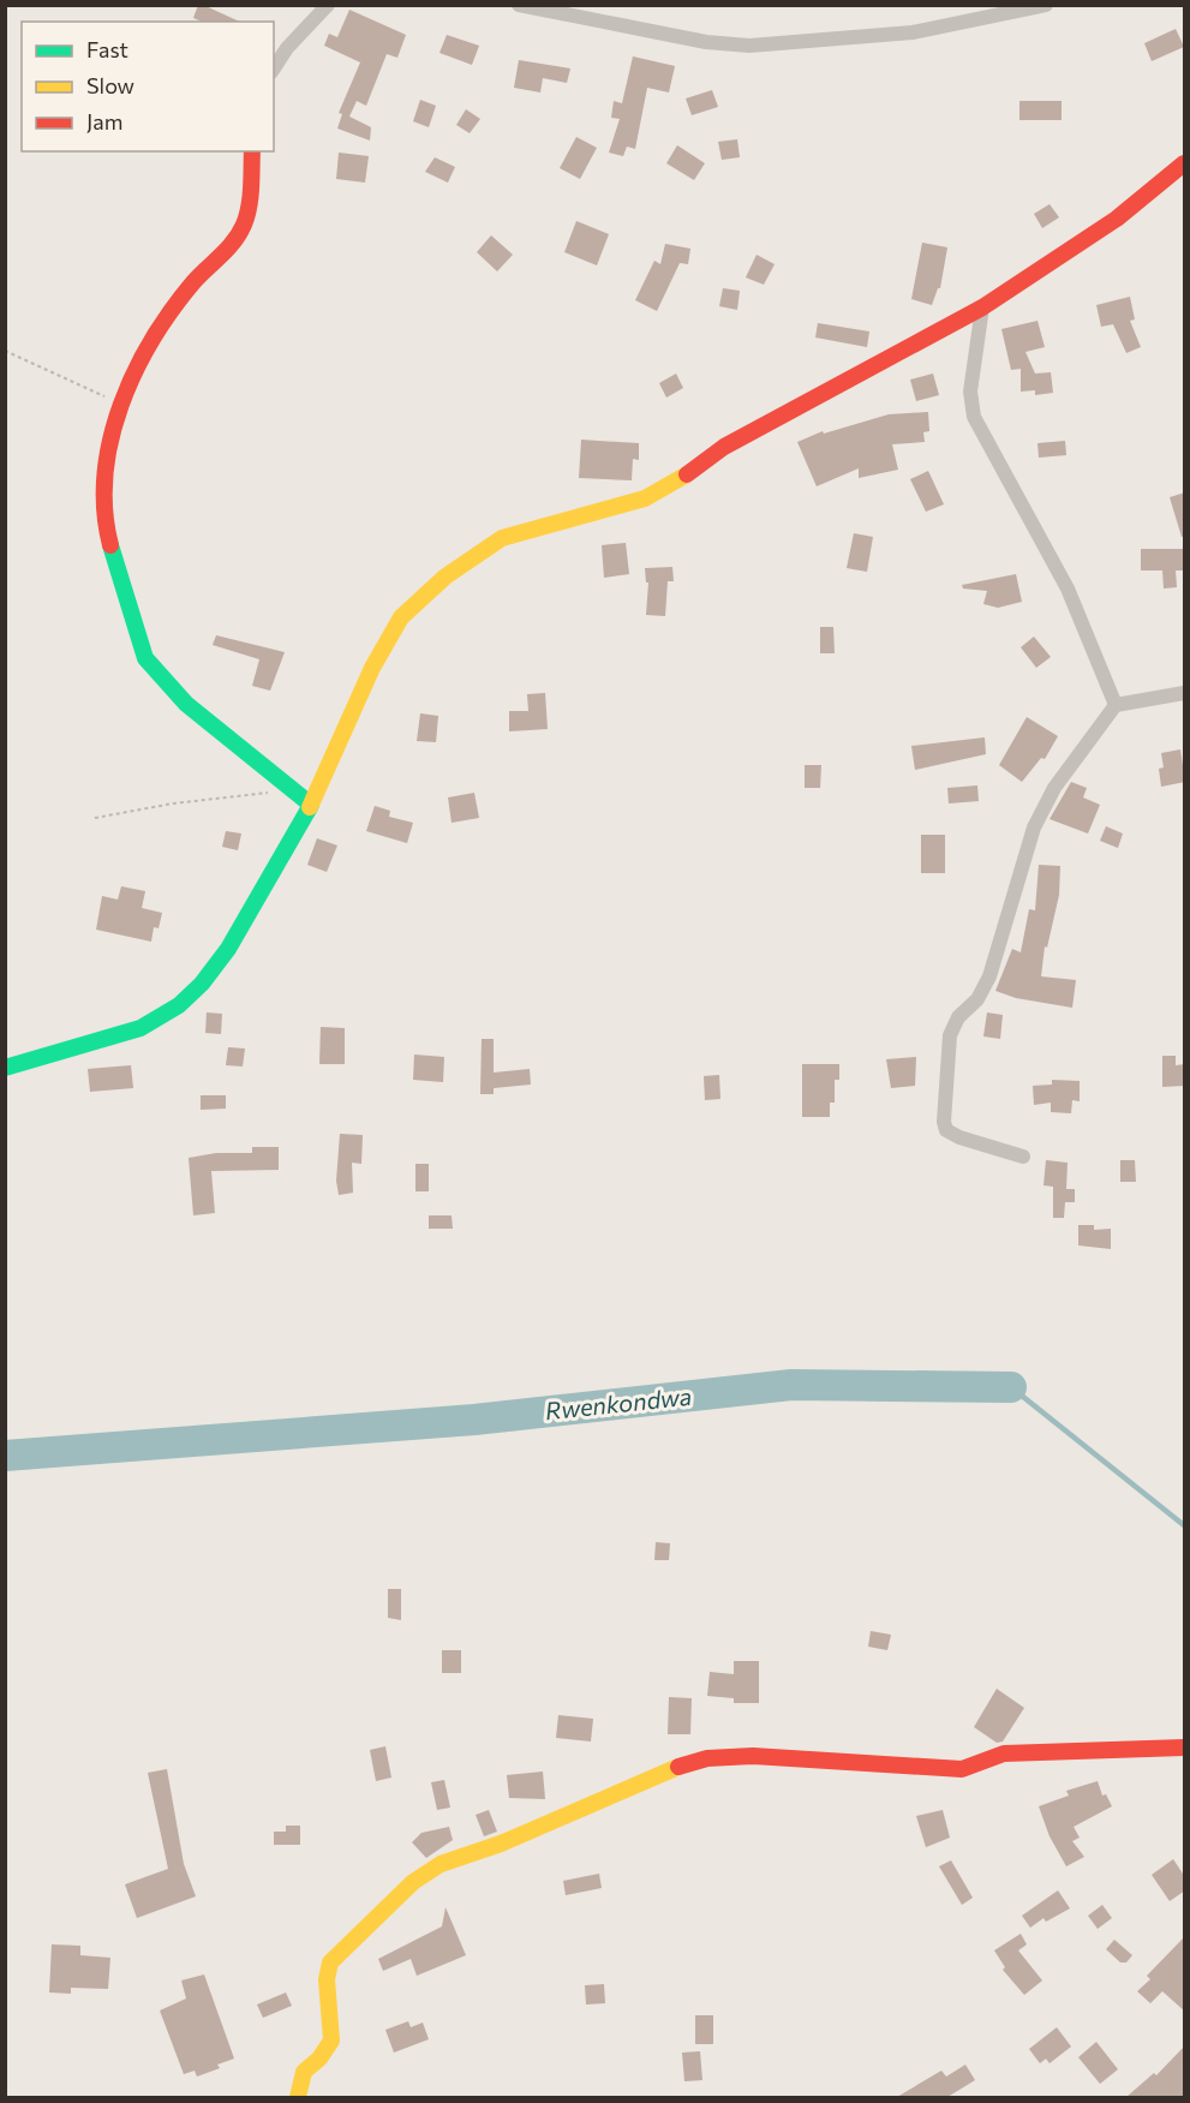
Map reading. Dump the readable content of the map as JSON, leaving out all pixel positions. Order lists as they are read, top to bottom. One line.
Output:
{"water":["Rwenkondwa"],"legend":["Fast","Slow","Jam"]}
